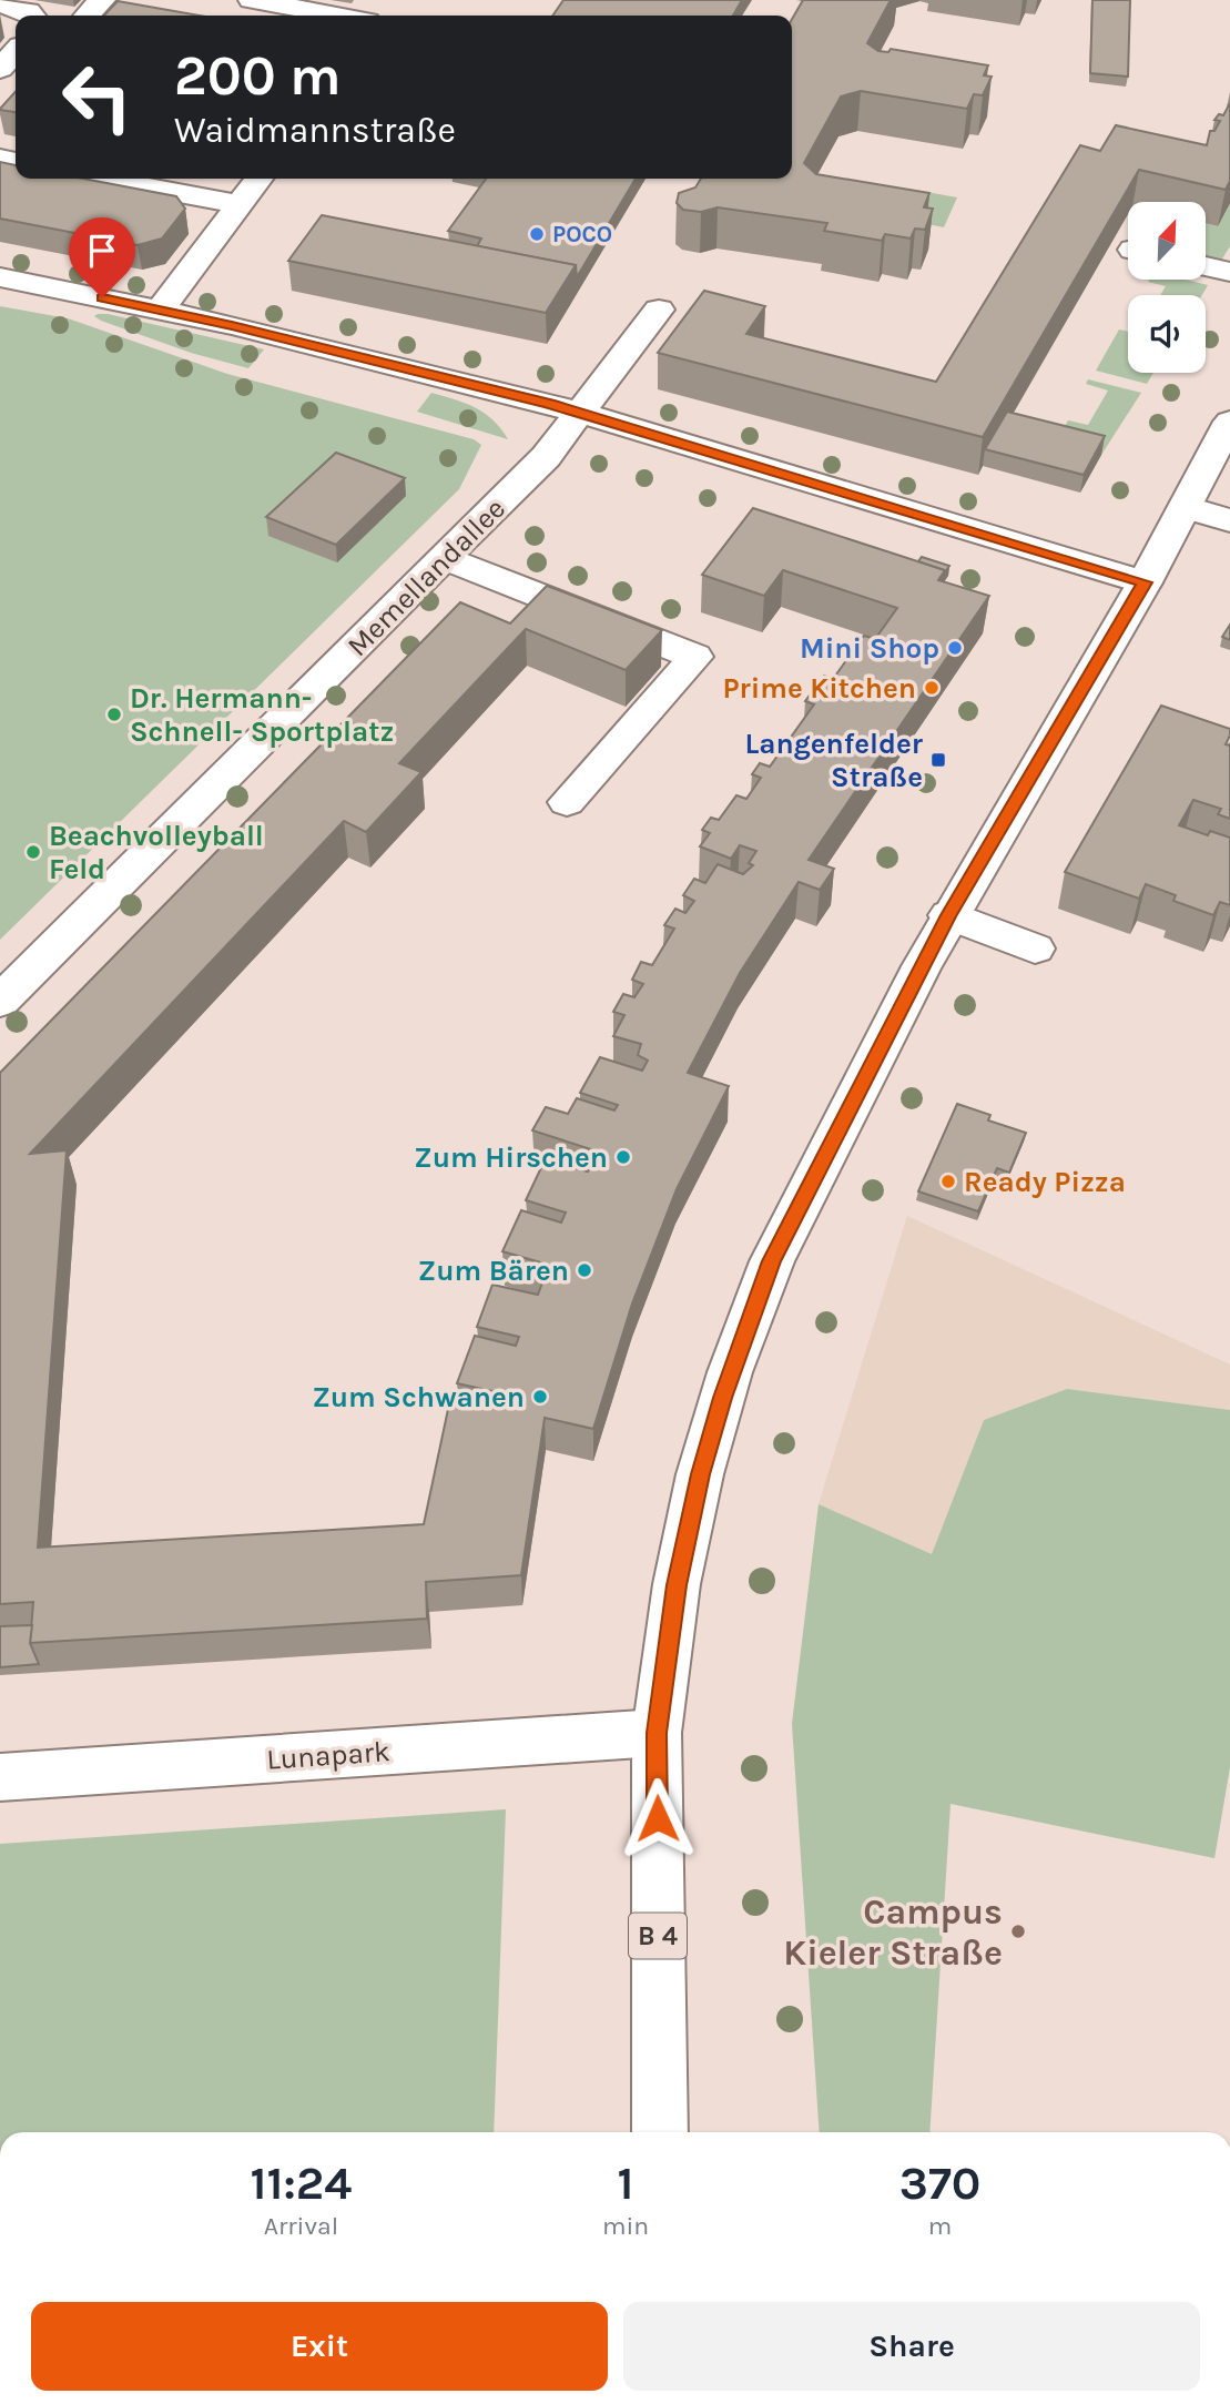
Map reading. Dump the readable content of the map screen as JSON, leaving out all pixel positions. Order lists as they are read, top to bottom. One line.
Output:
{"streets":{"street":["Memellandallee","Lunapark","B 4"]},"crossings":[["Lunapark","B 4"]],"places":{"other":["POCO","Mini Shop","Prime Kitchen","Dr. Hermann- Schnell- Sportplatz","Beachvolleyball Feld","Zum Hirschen","Ready Pizza","Zum Bären","Zum Schwanen","Campus Kieler Straße"],"transit":["Langenfelder Straße"]},"north":"top right","page":{"turn":["200 m","Waidmannstraße"],"eta":["11:24","Arrival","1","min","370","m"],"buttons":["Exit","Share"]}}
